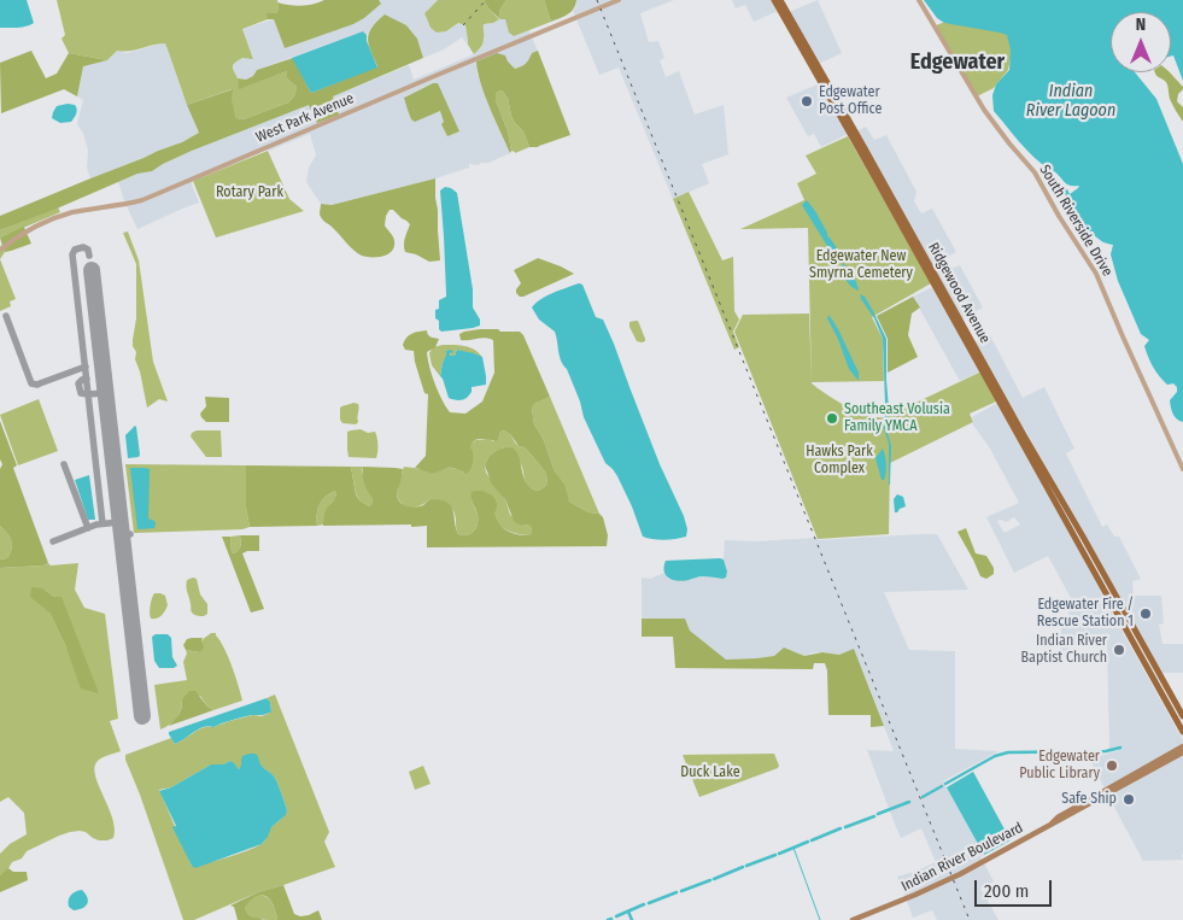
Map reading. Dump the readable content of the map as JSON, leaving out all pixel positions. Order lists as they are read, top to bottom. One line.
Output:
{"streets":{"main road":["Ridgewood Avenue","Indian River Boulevard"],"street":["West Park Avenue","South Riverside Drive"]},"districts":["Edgewater"],"water":["Indian River Lagoon"],"parks":["Rotary Park","Edgewater New Smyrna Cemetery","Hawks Park Complex","Duck Lake"],"places":["Edgewater Post Office","Southeast Volusia Family YMCA","Edgewater Fire / Rescue Station 1","Indian River Baptist Church","Edgewater Public Library","Safe Ship"],"scale_bar":"200 m","north":"top"}
